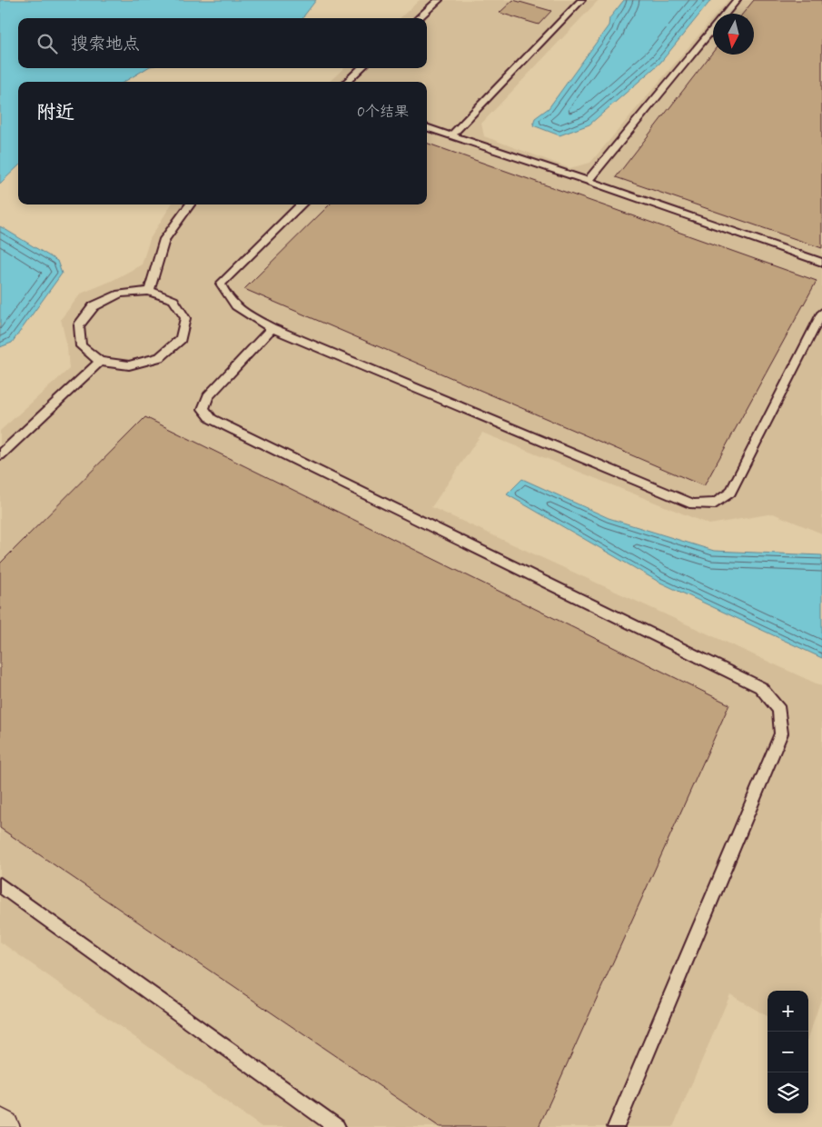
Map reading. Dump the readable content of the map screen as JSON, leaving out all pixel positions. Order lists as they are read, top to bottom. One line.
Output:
{"north":"bottom","page":{"search":"搜索地点","heading":["附近","0个结果"],"map_buttons":["+","−"]}}
